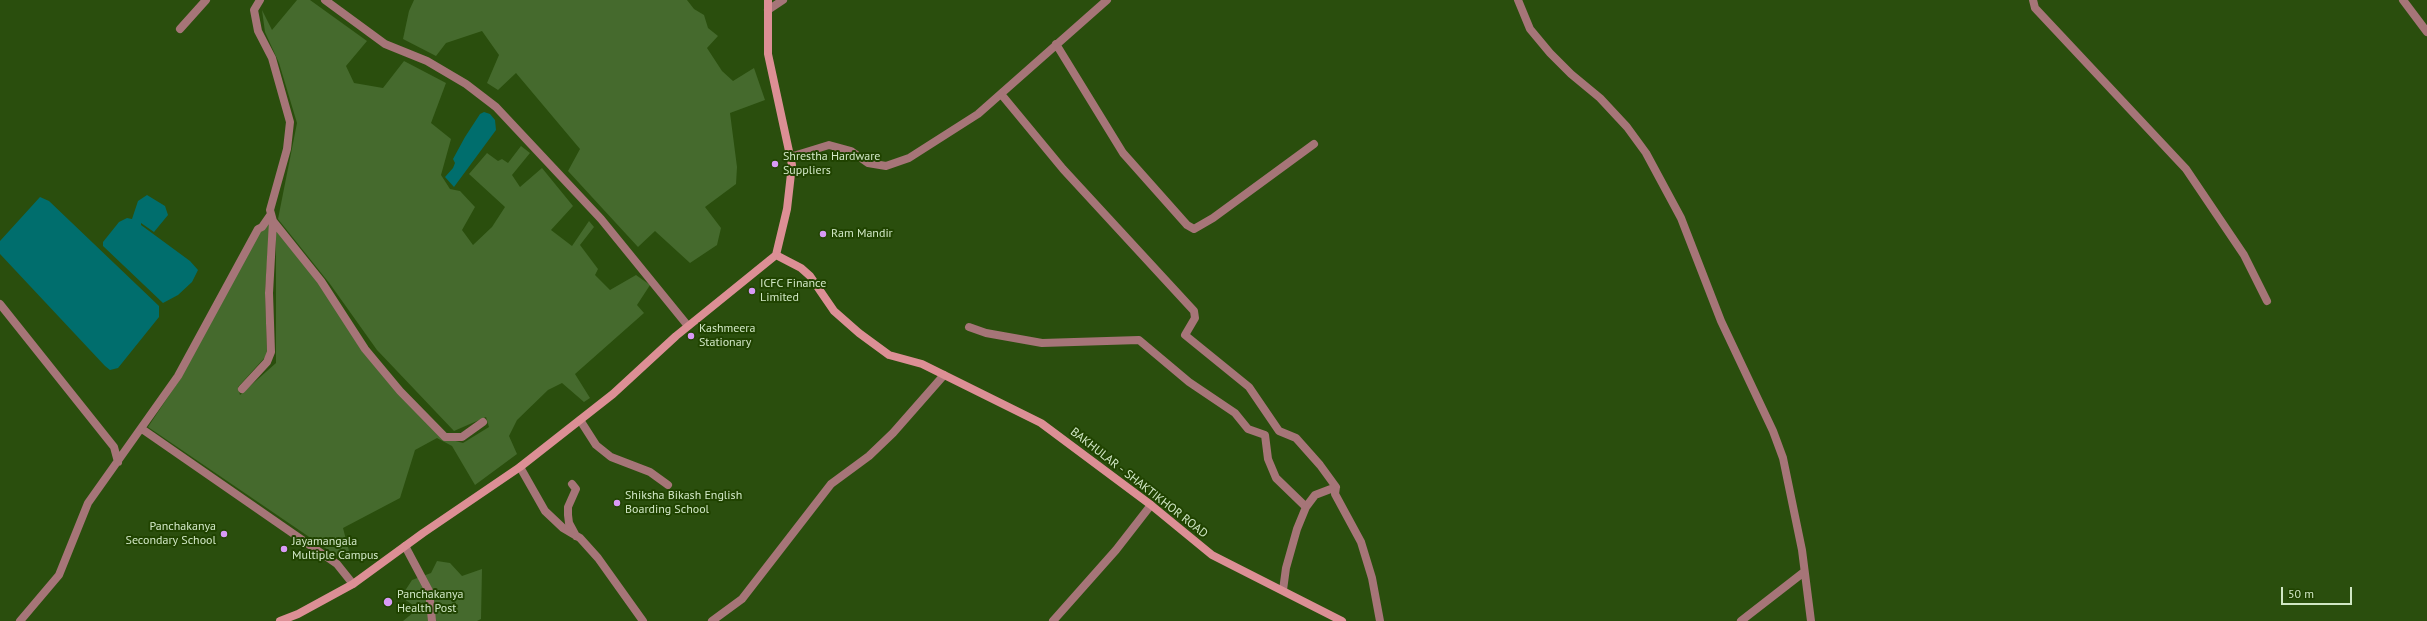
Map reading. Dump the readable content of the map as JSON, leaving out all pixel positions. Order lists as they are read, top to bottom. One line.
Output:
{"streets":{"street":["BAKHULAR - SHAKTIKHOR ROAD"]},"places":["Shrestha Hardware Suppliers","Ram Mandir","ICFC Finance Limited","Kashmeera Stationary","Shiksha Bikash English Boarding School","Panchakanya Secondary School","Jayamangala Multiple Campus","Panchakanya Health Post"],"scale_bar":"50 m"}
